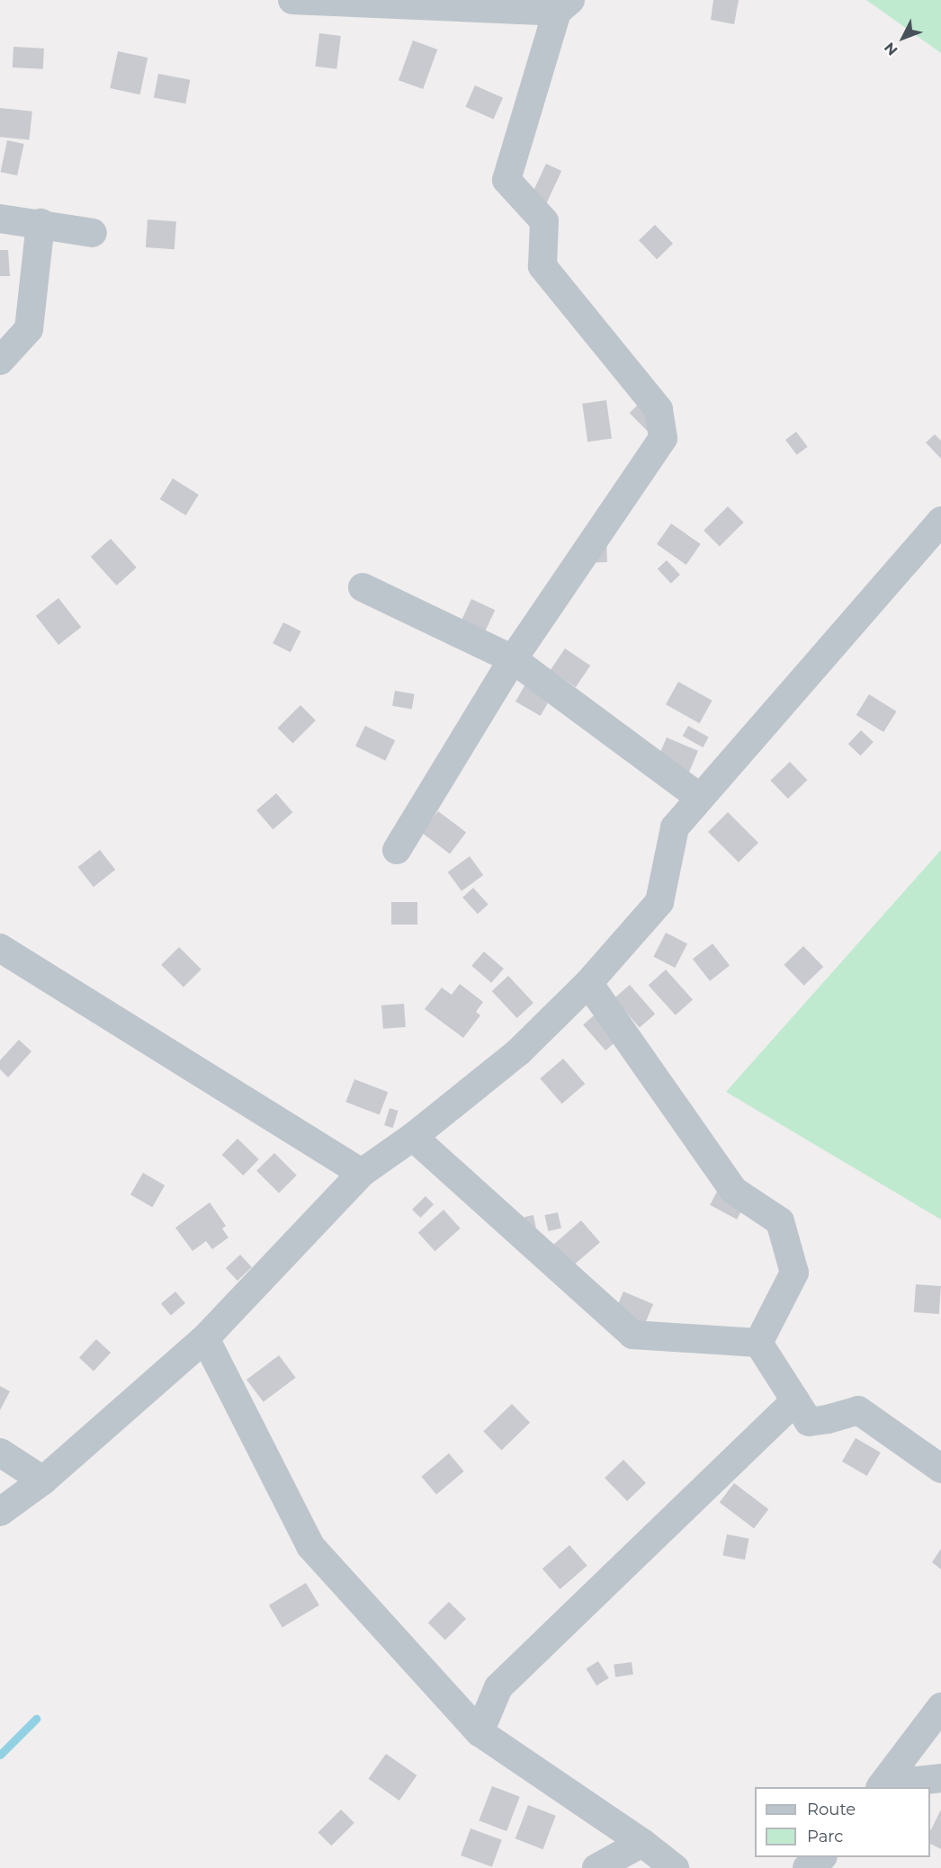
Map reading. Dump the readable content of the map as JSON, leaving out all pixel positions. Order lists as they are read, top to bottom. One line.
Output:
{"legend":["Route","Parc"],"north":"bottom left"}
